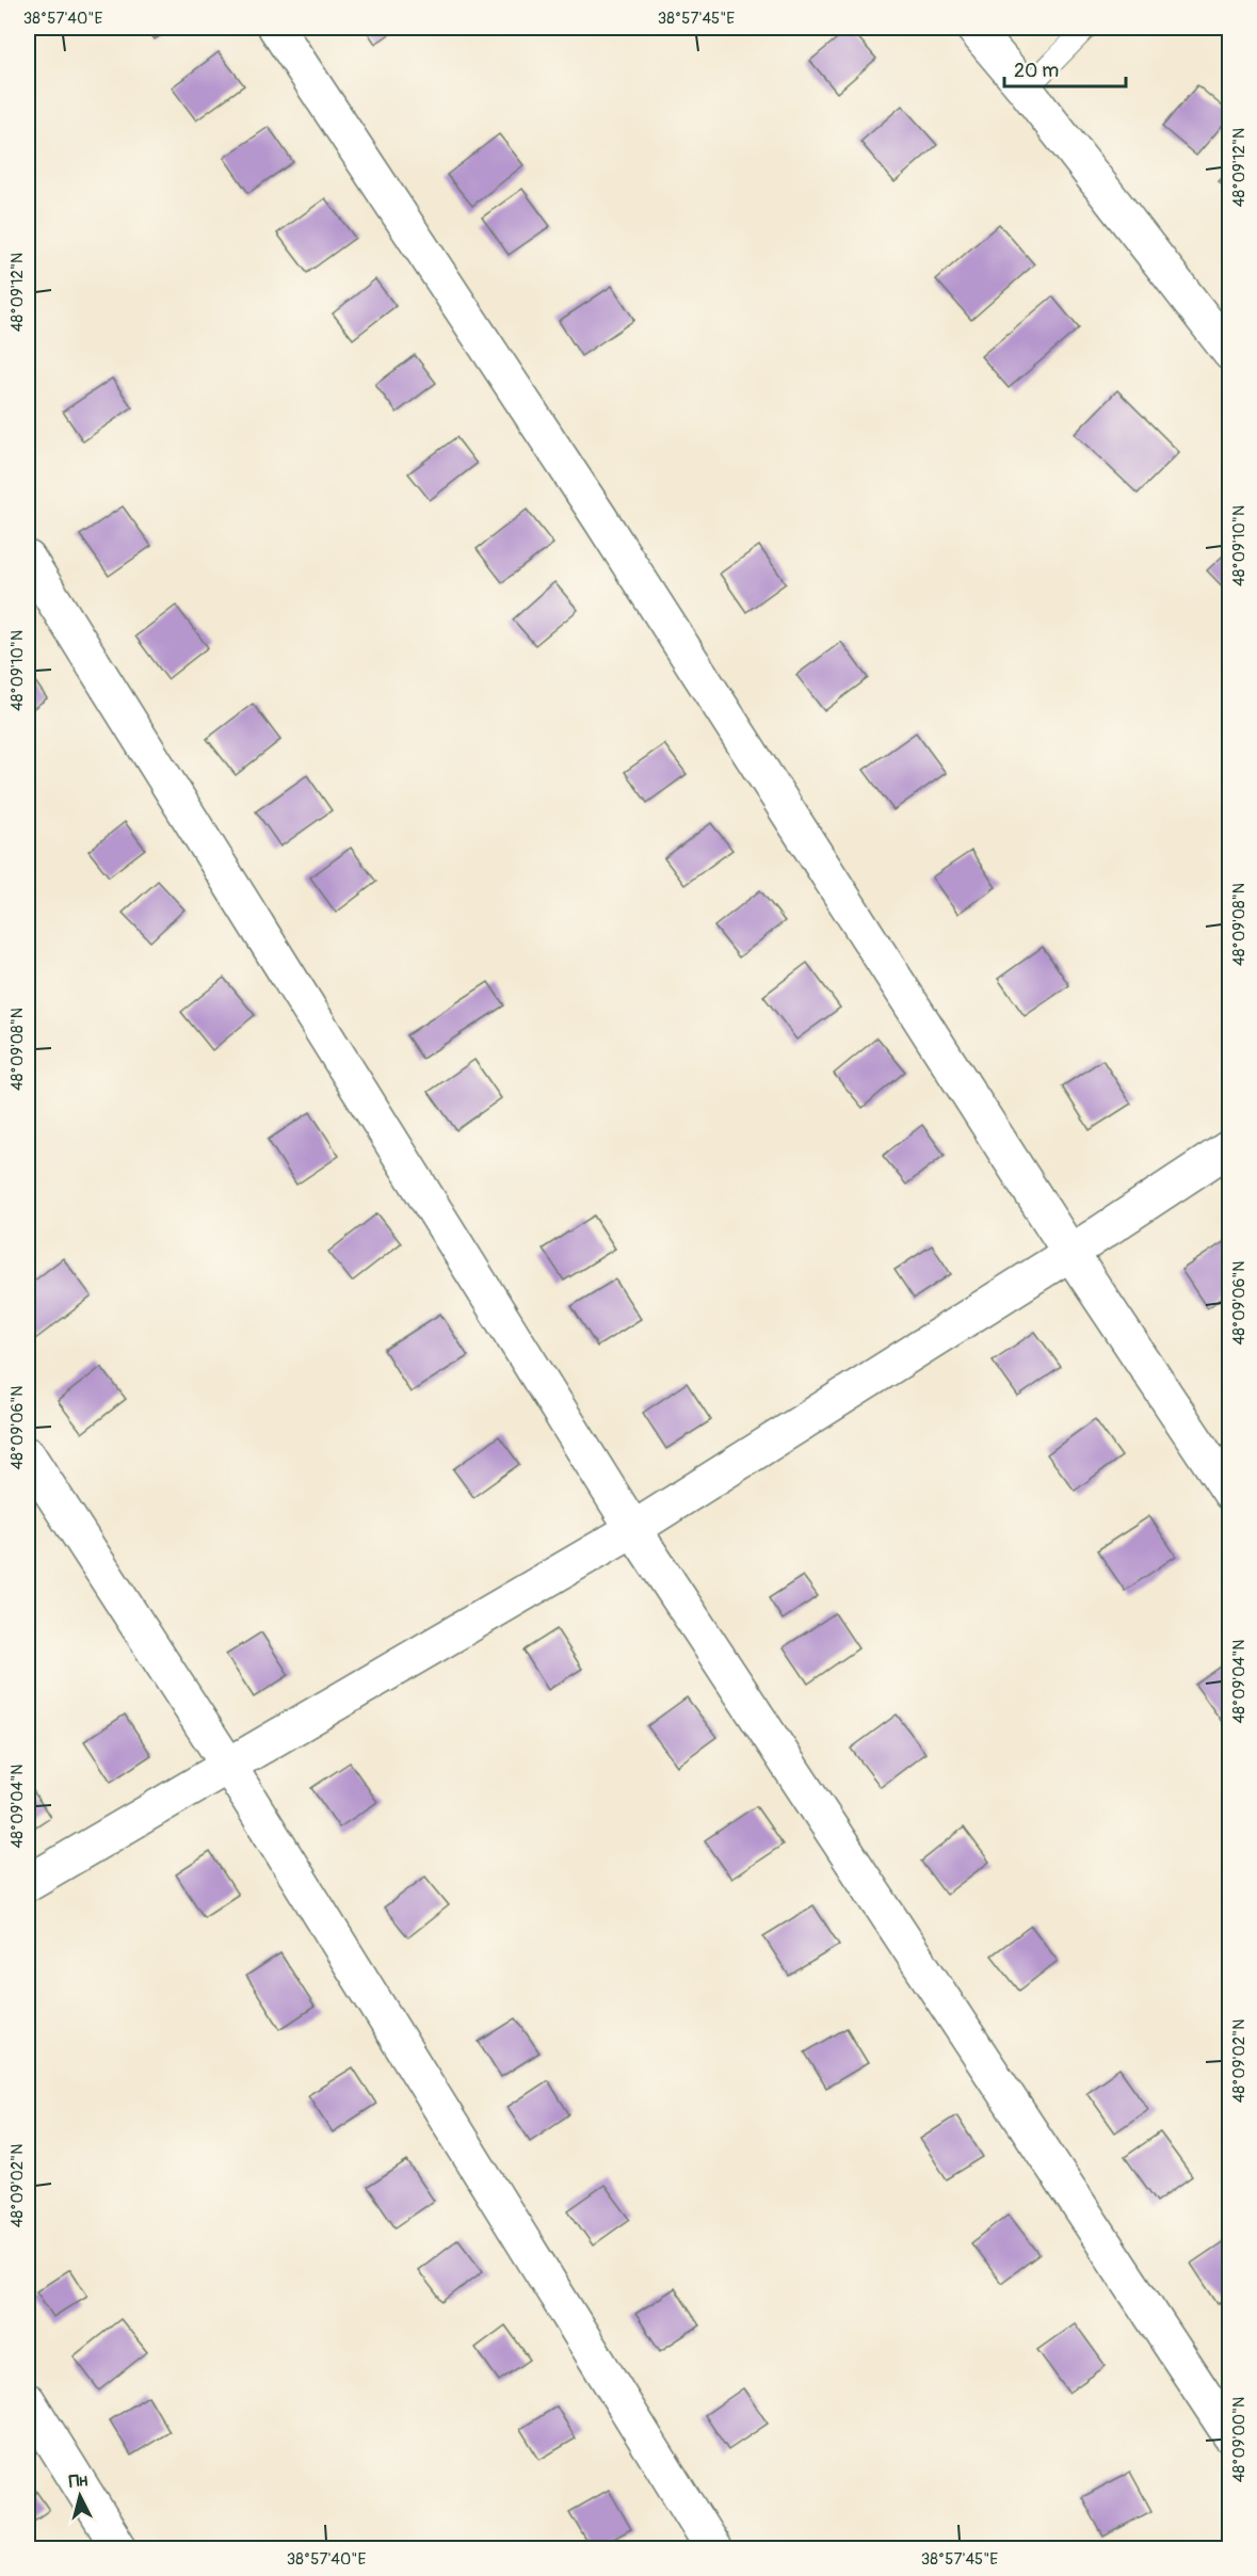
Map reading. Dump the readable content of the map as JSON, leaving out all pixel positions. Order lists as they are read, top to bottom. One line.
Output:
{"scale_bar":"20 m","north":"top","coordinates":["38°57'40\"E","38°57'45\"E","48°09'12\"N","48°09'10\"N","48°09'08\"N","48°09'06\"N","48°09'04\"N","48°09'02\"N","48°09'00\"N"]}
